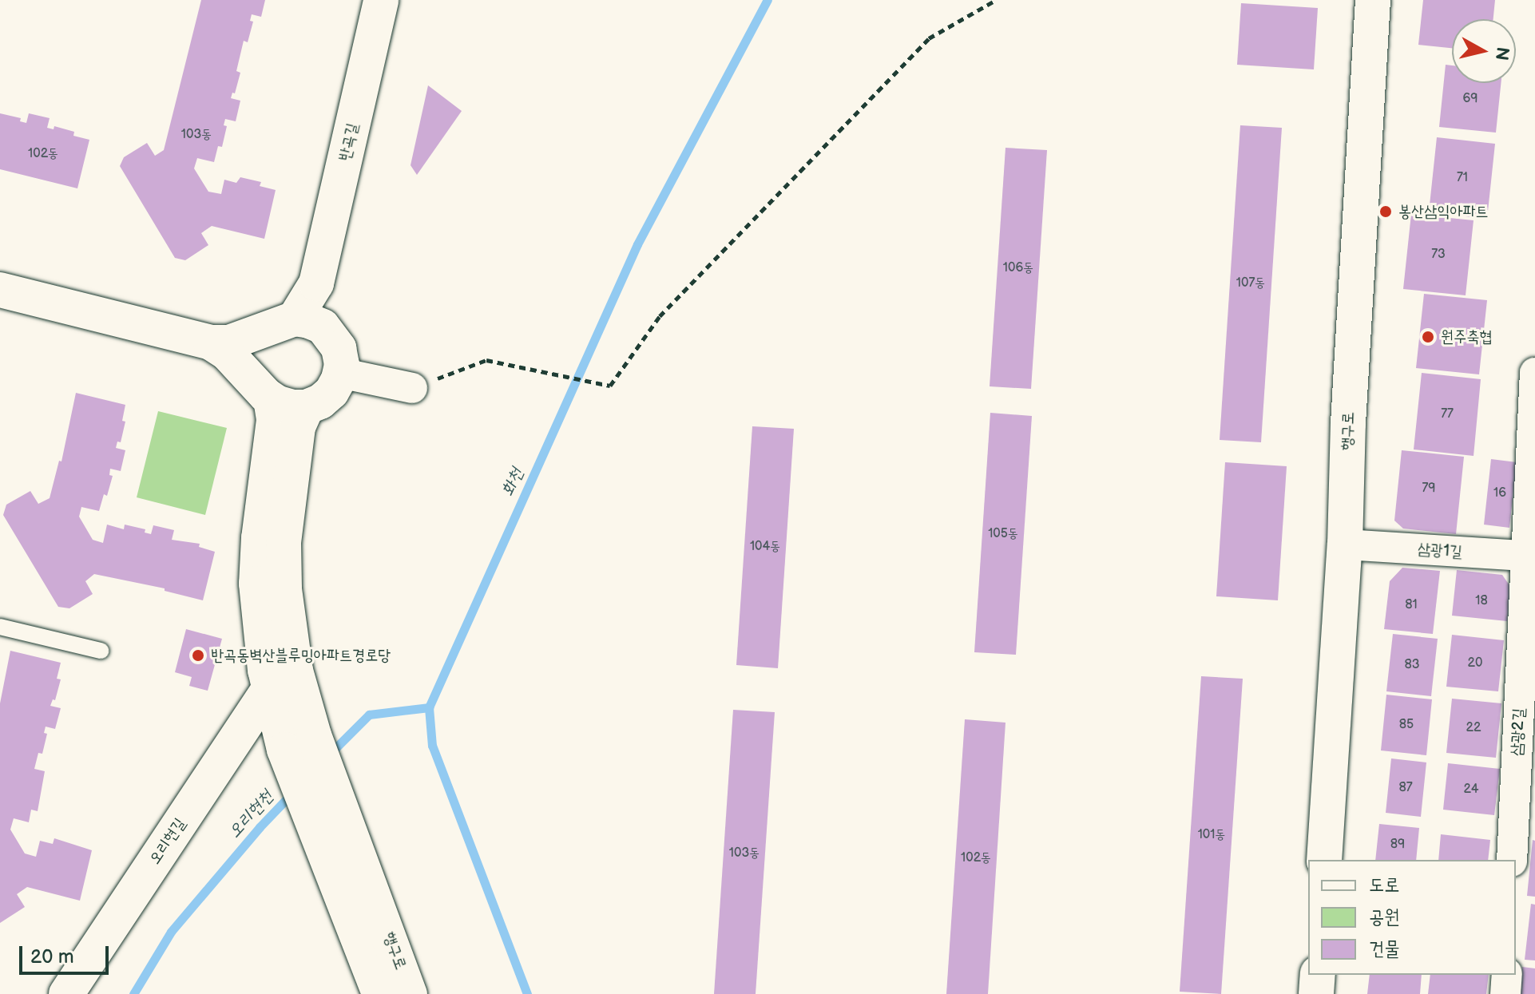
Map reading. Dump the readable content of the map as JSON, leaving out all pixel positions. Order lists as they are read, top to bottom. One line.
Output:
{"streets":{"street":["반곡길","행구로","삼광1길","삼광2길","오리현길"]},"crossings":[["행구로","삼광1길"],["삼광1길","삼광2길"]],"water":["화천","오리현천"],"places":["봉산삼익아파트","원주축협","반곡동벽산블루밍아파트경로당"],"house_numbers":["69","103동","102동","71","73","106동","107동","77","79","16","105동","104동","18","81","20","83","85","22","87","24","101동","89","103동","102동"],"legend":["도로","공원","건물"],"scale_bar":"20 m","north":"right"}
